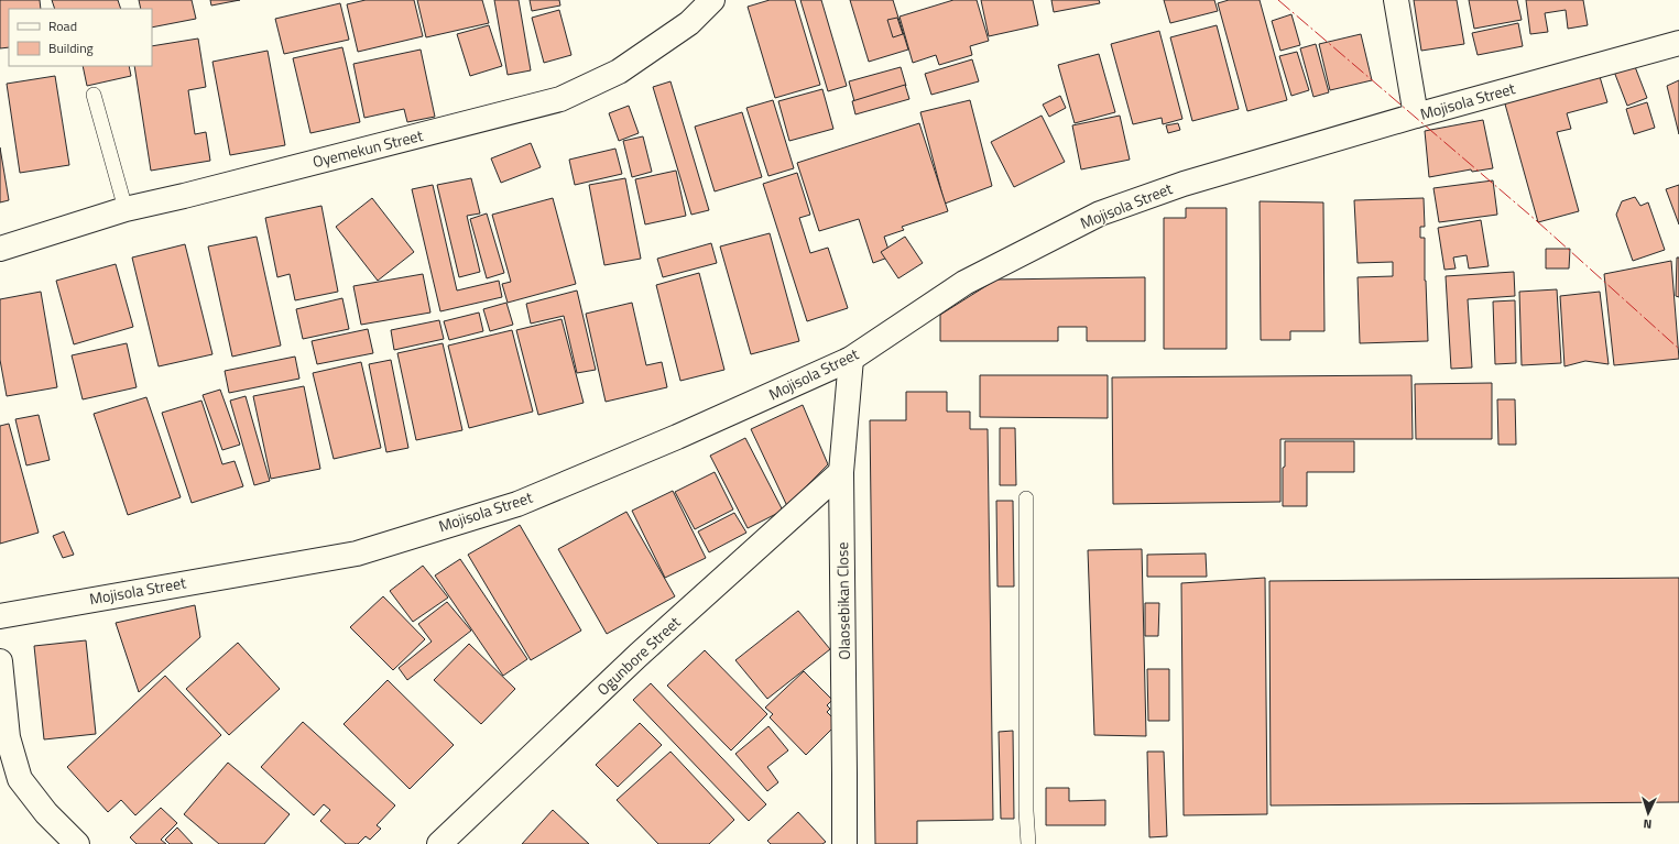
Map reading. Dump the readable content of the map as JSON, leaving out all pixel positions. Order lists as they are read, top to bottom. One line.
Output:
{"streets":{"street":["Mojisola Street","Oyemekun Street","Olaosebikan Close","Ogunbore Street"]},"crossings":[["Mojisola Street","Olaosebikan Close"],["Olaosebikan Close","Ogunbore Street"]],"legend":["Road","Building"],"north":"bottom"}
